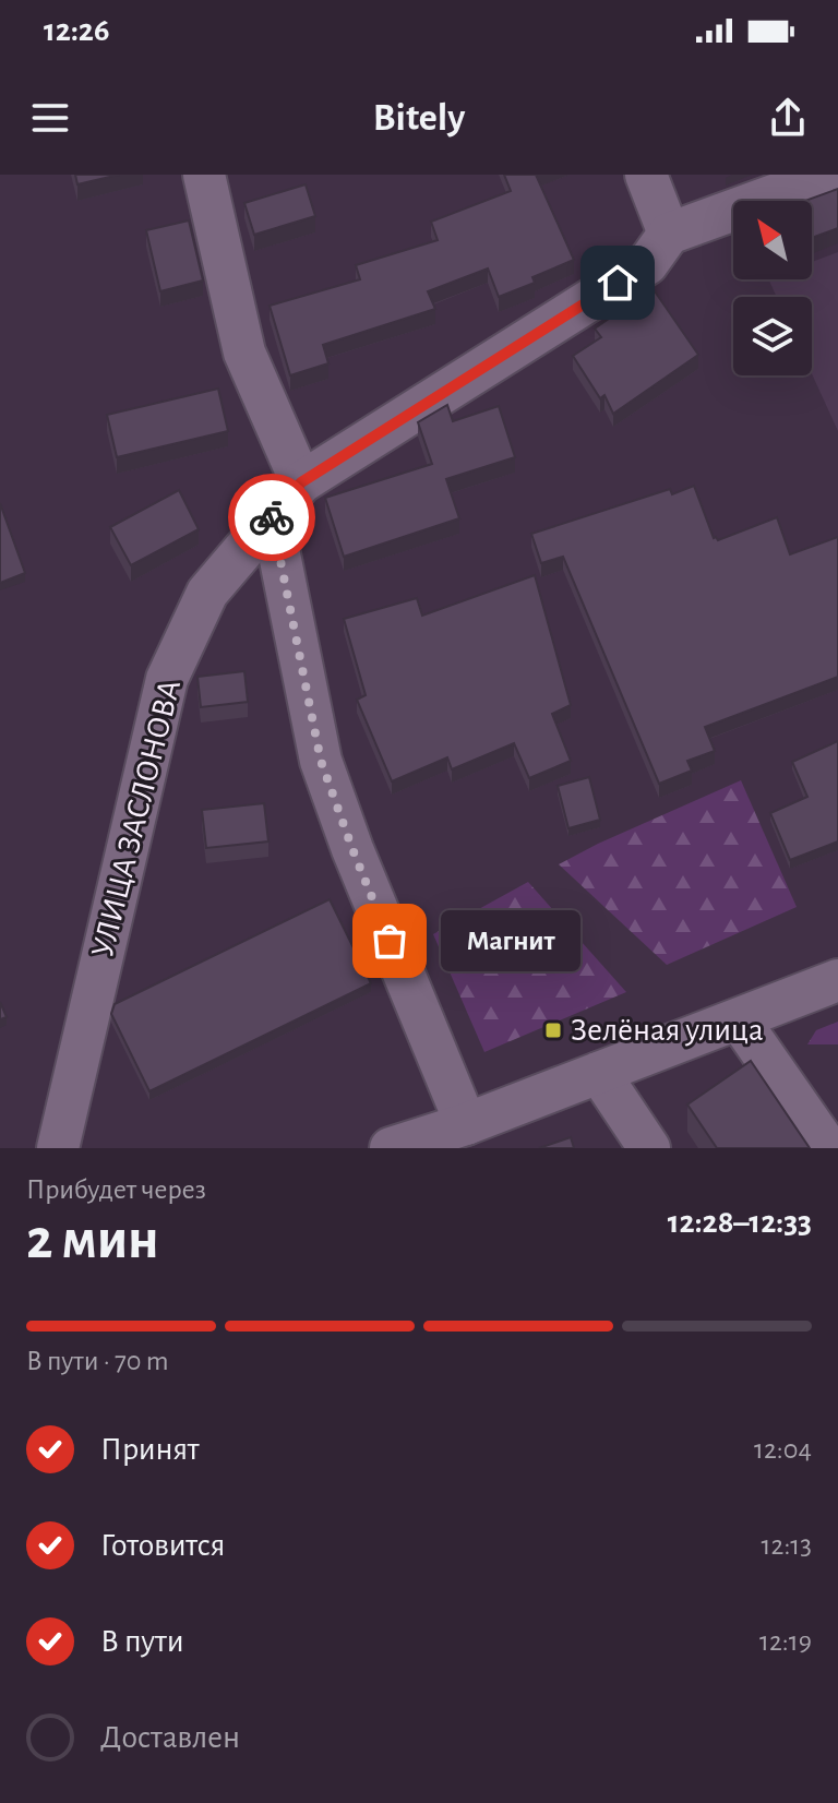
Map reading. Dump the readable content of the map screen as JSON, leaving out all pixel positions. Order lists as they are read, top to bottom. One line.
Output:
{"streets":{"street":["УЛИЦА ЗАСЛОНОВА"]},"places":{"other":["Магнит"],"transit":["Зелёная улица"]},"north":"top left","page":{"status":"12:26","header":"Bitely","bubble":"Магнит","heading":["2 мин","Прибудет через","12:28–12:33"],"bar":"В пути · 70 m","list":[["Принят","12:04"],["Готовится","12:13"],["В пути","12:19"],"Доставлен"]}}
